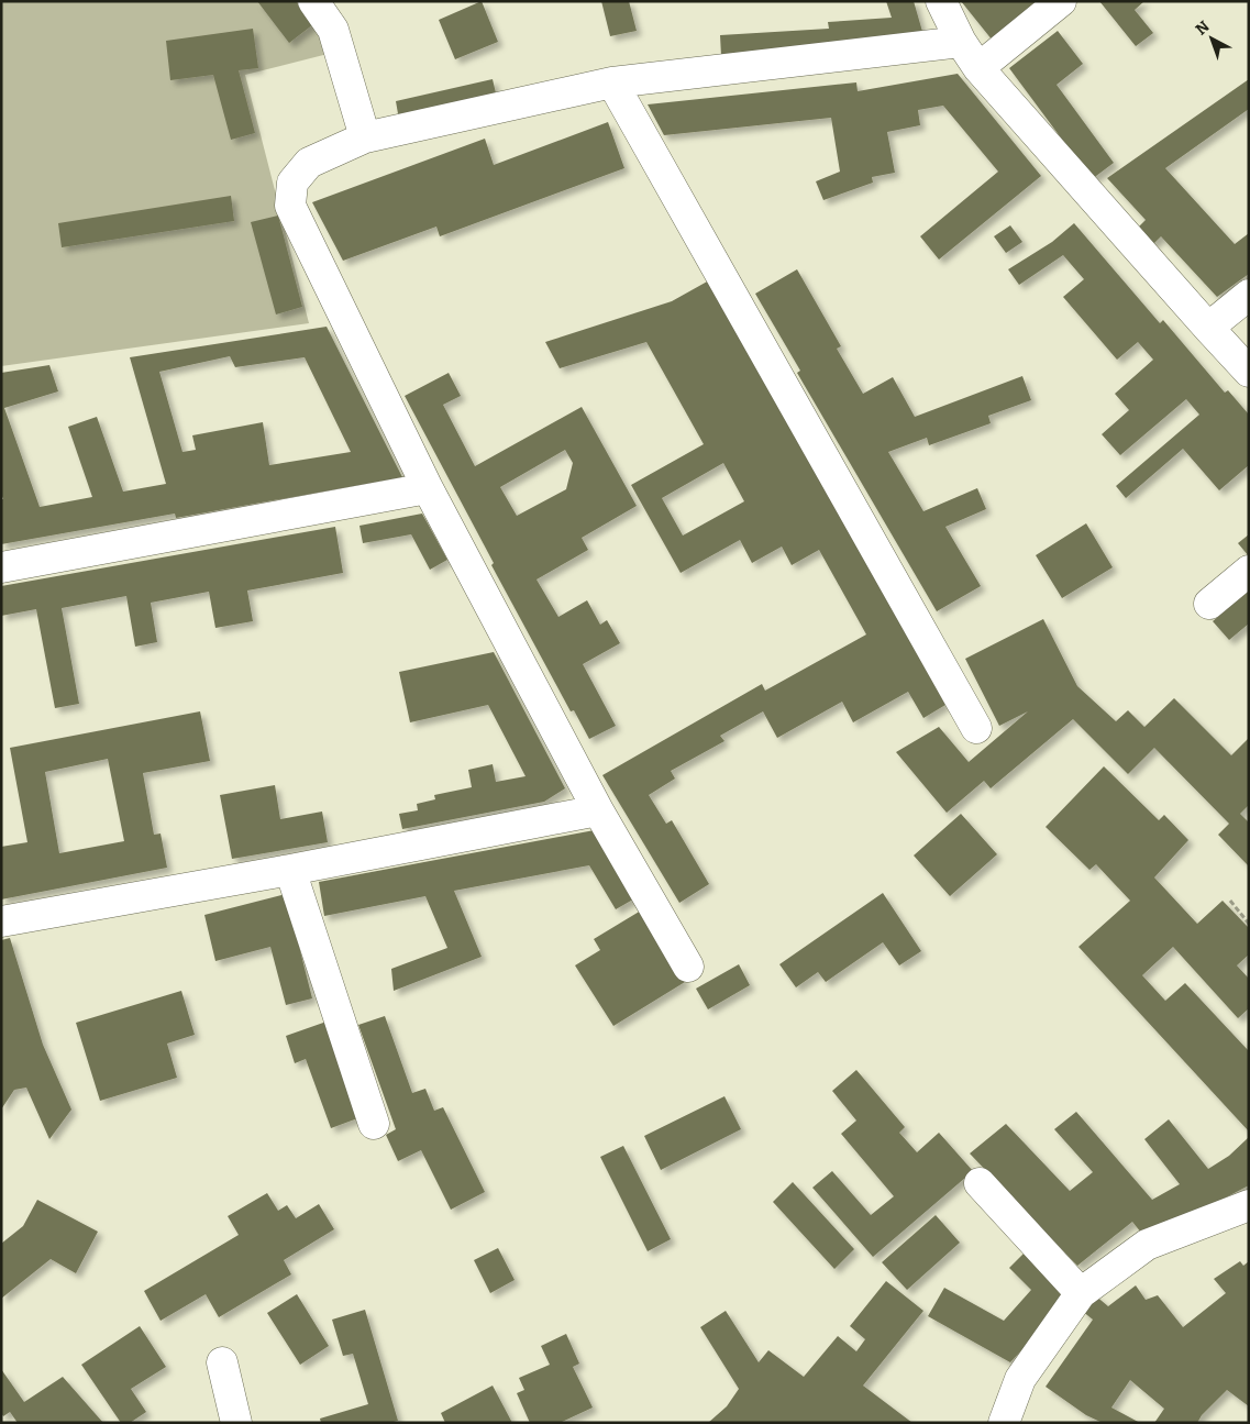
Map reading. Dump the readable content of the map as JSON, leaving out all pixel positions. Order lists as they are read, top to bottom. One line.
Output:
{"north":"top left"}
